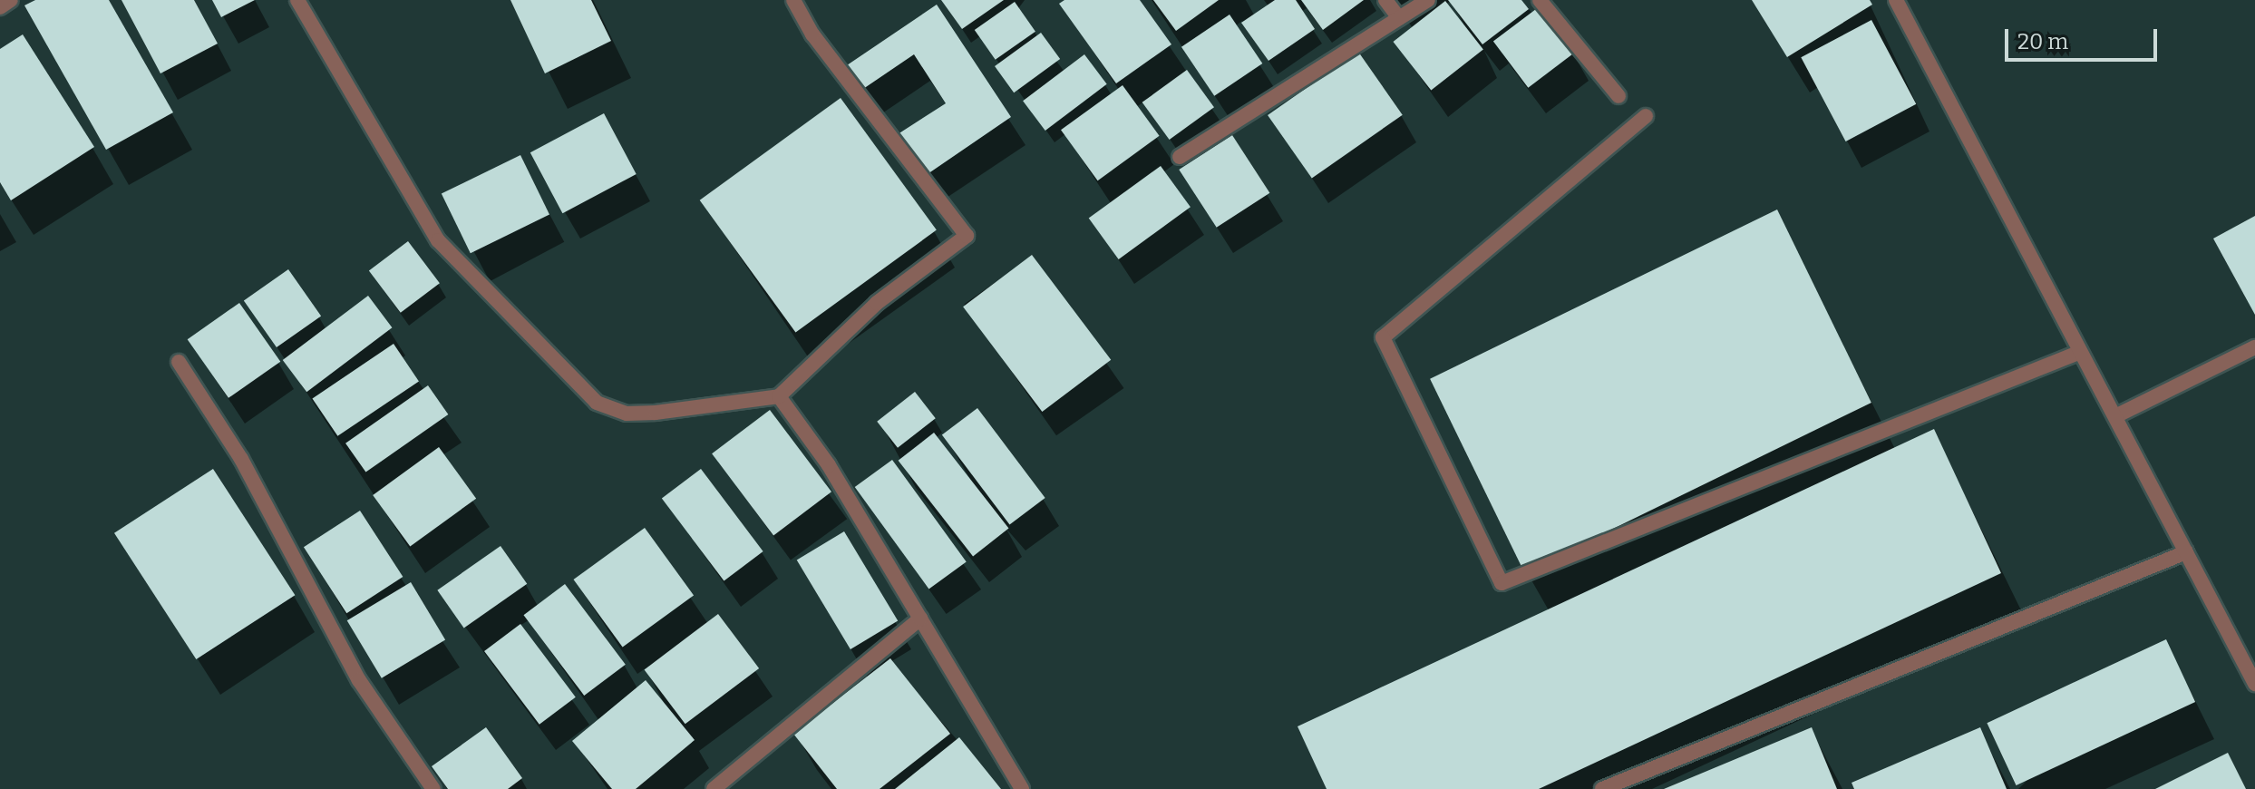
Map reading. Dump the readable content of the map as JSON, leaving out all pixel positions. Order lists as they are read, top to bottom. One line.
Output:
{"scale_bar":"20 m"}
